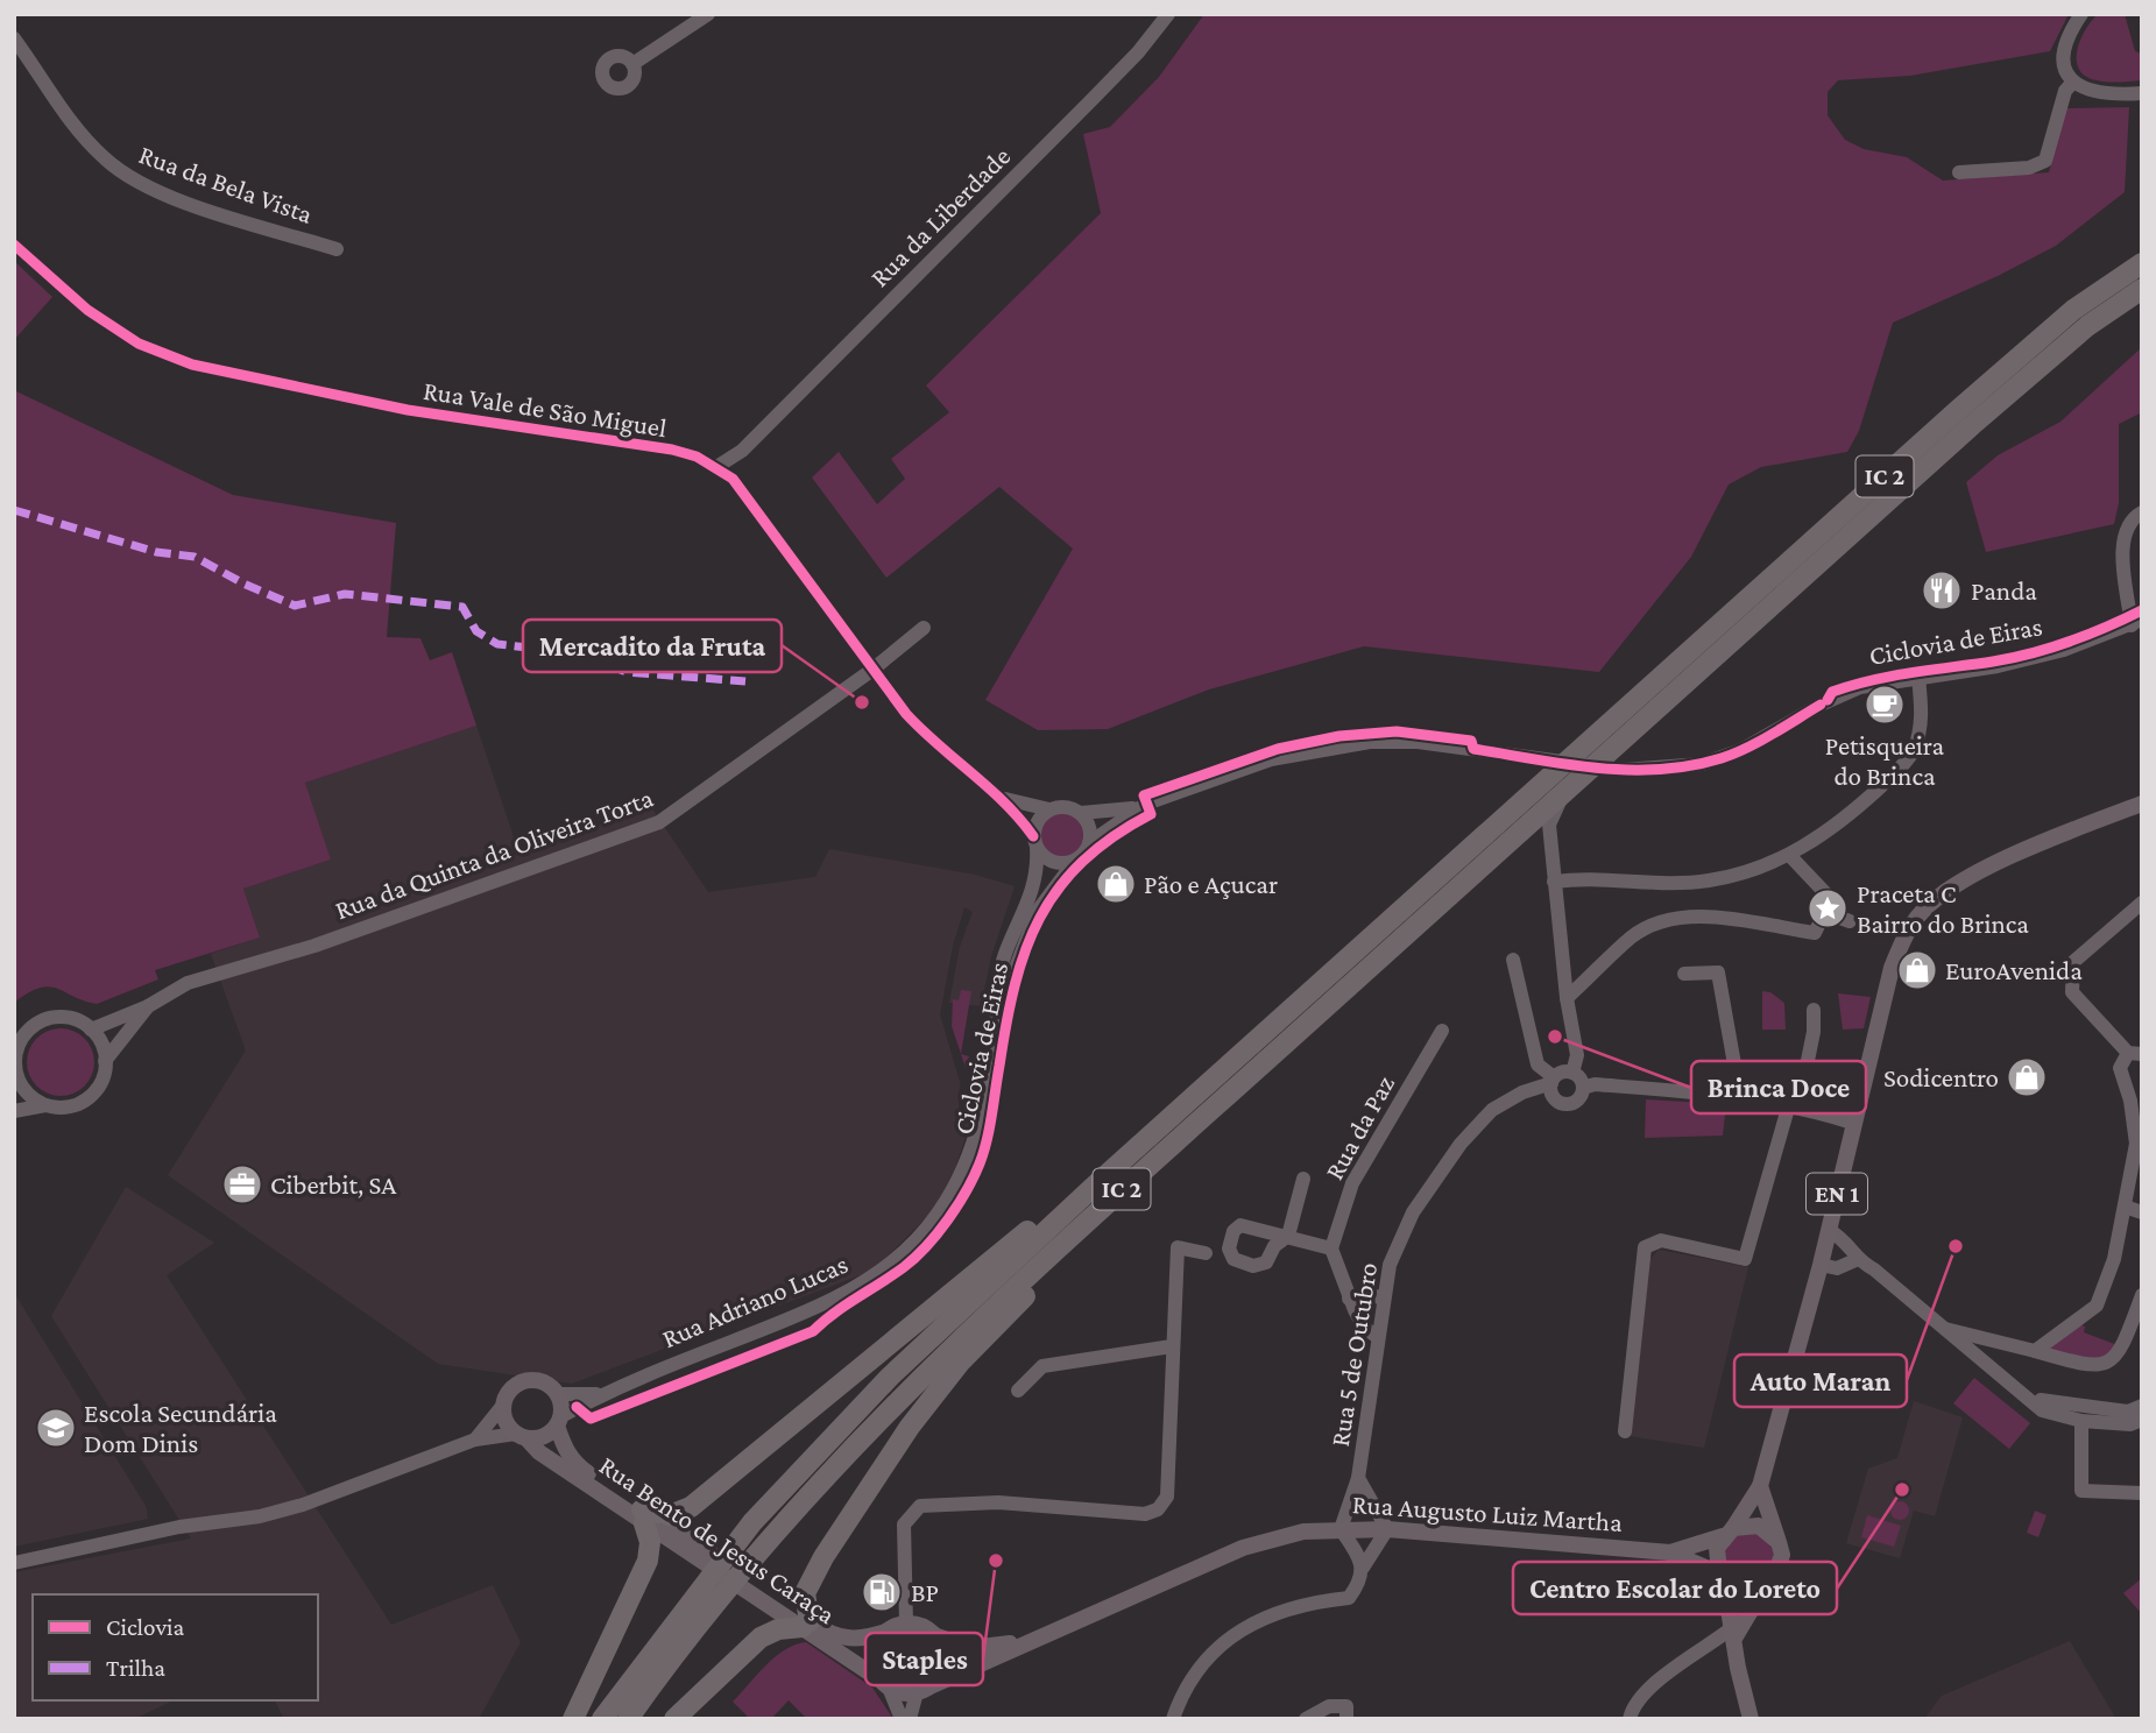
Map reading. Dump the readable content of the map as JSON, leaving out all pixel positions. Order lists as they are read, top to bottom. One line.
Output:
{"streets":{"highway":["IC 2"],"main road":["EN 1","Rua Adriano Lucas","Rua Augusto Luiz Martha","Rua Bento de Jesus Caraça"],"street":["Rua da Bela Vista","Rua da Liberdade","Rua Vale de São Miguel","Rua da Quinta da Oliveira Torta","Rua da Paz","Rua 5 de Outubro"],"cycle path":["Ciclovia de Eiras"]},"crossings":[["Rua da Liberdade","Rua Vale de São Miguel"],["Rua Vale de São Miguel","Rua da Quinta da Oliveira Torta"],["Rua Vale de São Miguel","Rua Adriano Lucas"],["EN 1","Rua Augusto Luiz Martha"],["Rua Adriano Lucas","Rua Bento de Jesus Caraça"],["Rua 5 de Outubro","Rua Augusto Luiz Martha"],["Rua Augusto Luiz Martha","Rua Bento de Jesus Caraça"]],"places":{"restaurant":["Panda"],"other":["Mercadito da Fruta","Brinca Doce","Auto Maran","Centro Escolar do Loreto","Staples"],"cafe":["Petisqueira do Brinca"],"shop":["Pão e Açucar","EuroAvenida","Sodicentro"],"place":["Praceta C Bairro do Brinca"],"office":["Ciberbit, SA"],"school or university":["Escola Secundária Dom Dinis"],"fuel station":["BP"]},"legend":["Ciclovia","Trilha"]}
